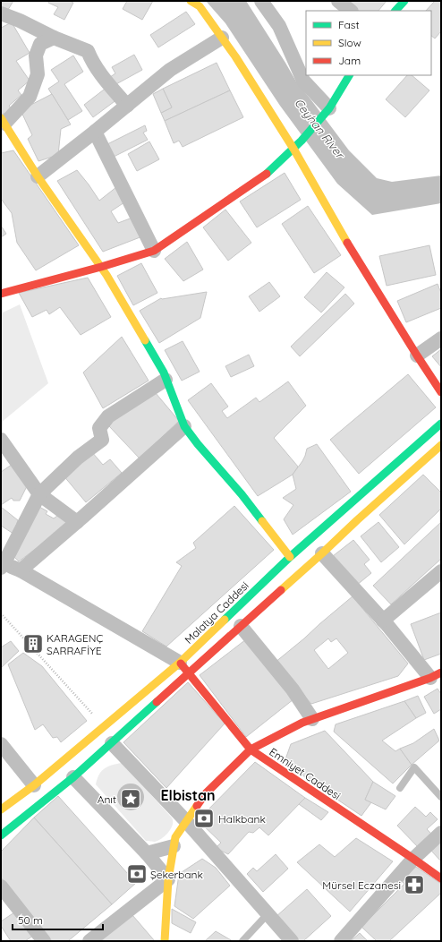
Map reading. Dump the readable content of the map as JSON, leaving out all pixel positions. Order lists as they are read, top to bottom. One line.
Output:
{"streets":{"street":["Malatya Caddesi","Emniyet Caddesi"]},"crossings":[["Malatya Caddesi","Emniyet Caddesi"]],"districts":["Elbistan"],"water":["Ceyhan River"],"places":{"building":["KARAGENÇ SARRAFİYE"],"place":["Anıt"],"bank":["Halkbank","Şekerbank"],"pharmacy":["Mürsel Eczanesi"]},"legend":["Fast","Slow","Jam"],"scale_bar":"50 m"}
